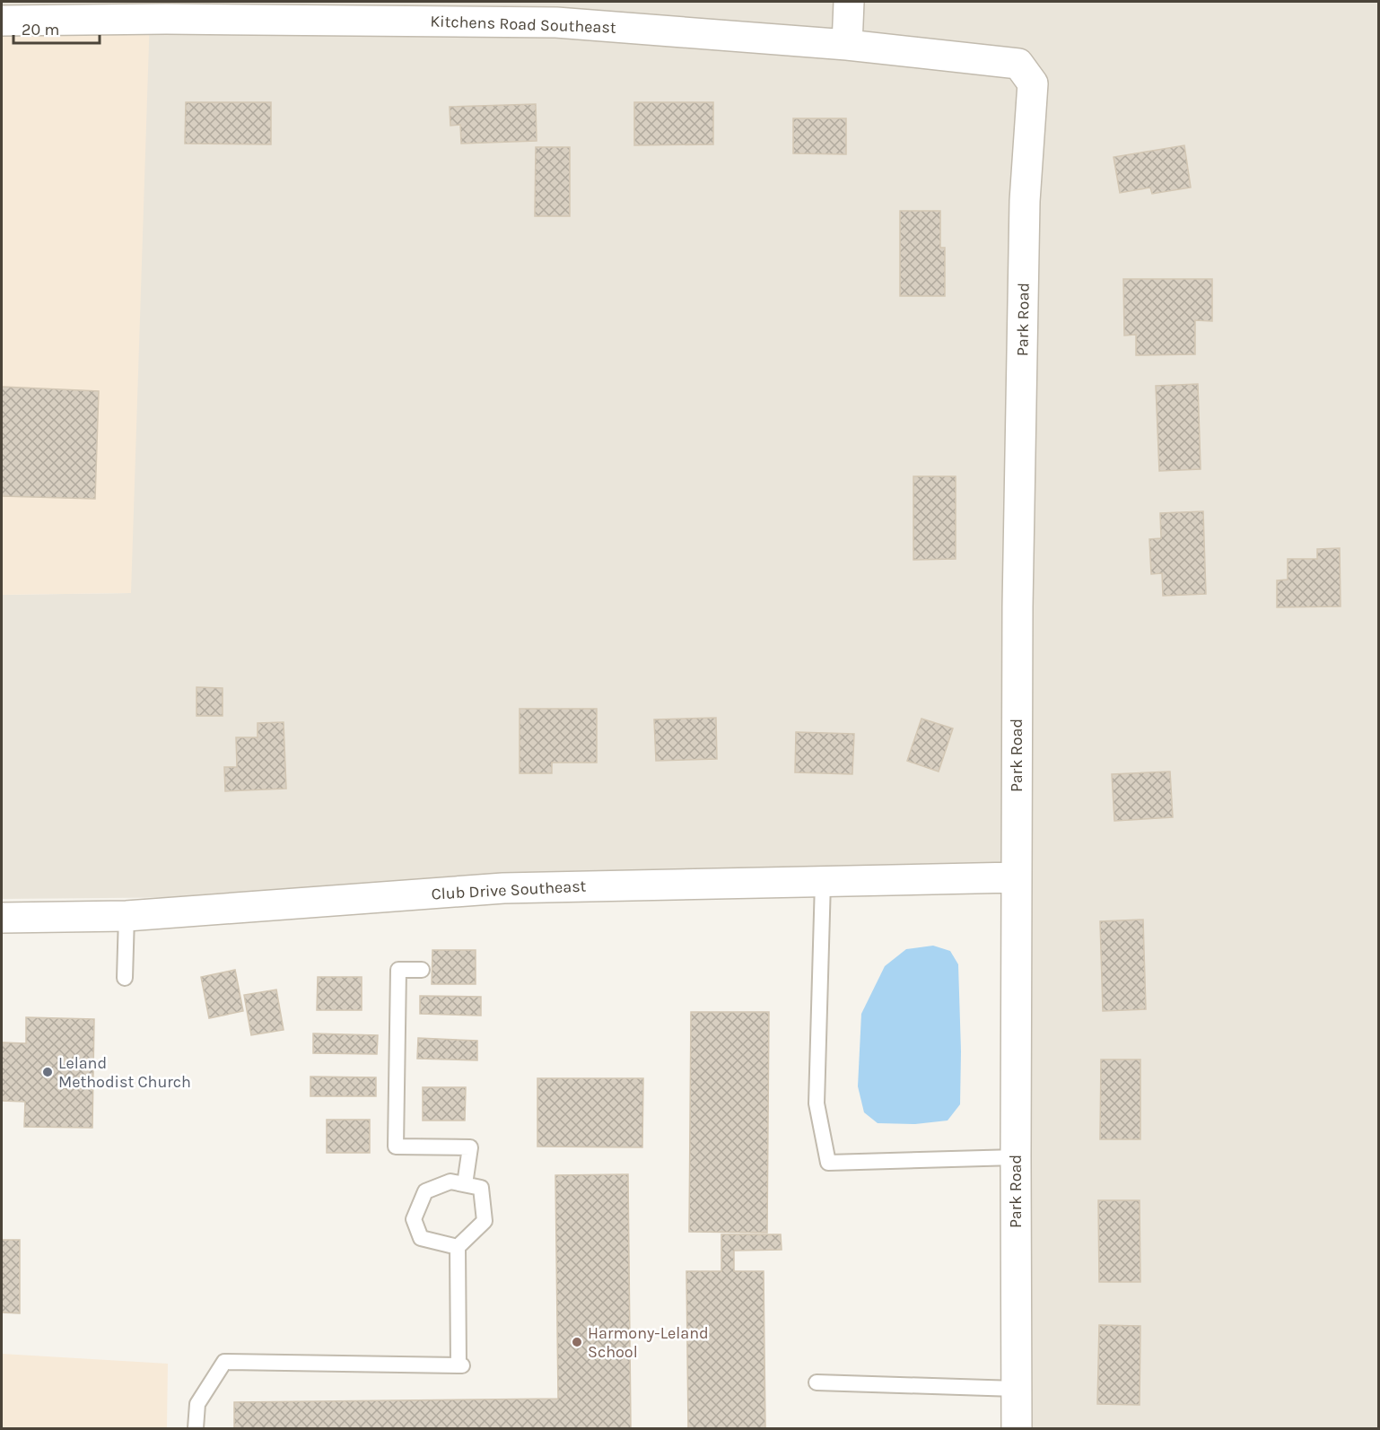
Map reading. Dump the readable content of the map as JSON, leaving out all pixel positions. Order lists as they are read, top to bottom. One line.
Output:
{"streets":{"street":["Kitchens Road Southeast","Park Road","Club Drive Southeast"]},"crossings":[["Kitchens Road Southeast","Park Road"],["Park Road","Club Drive Southeast"]],"places":["Leland Methodist Church","Harmony-Leland School"],"scale_bar":"20 m"}
